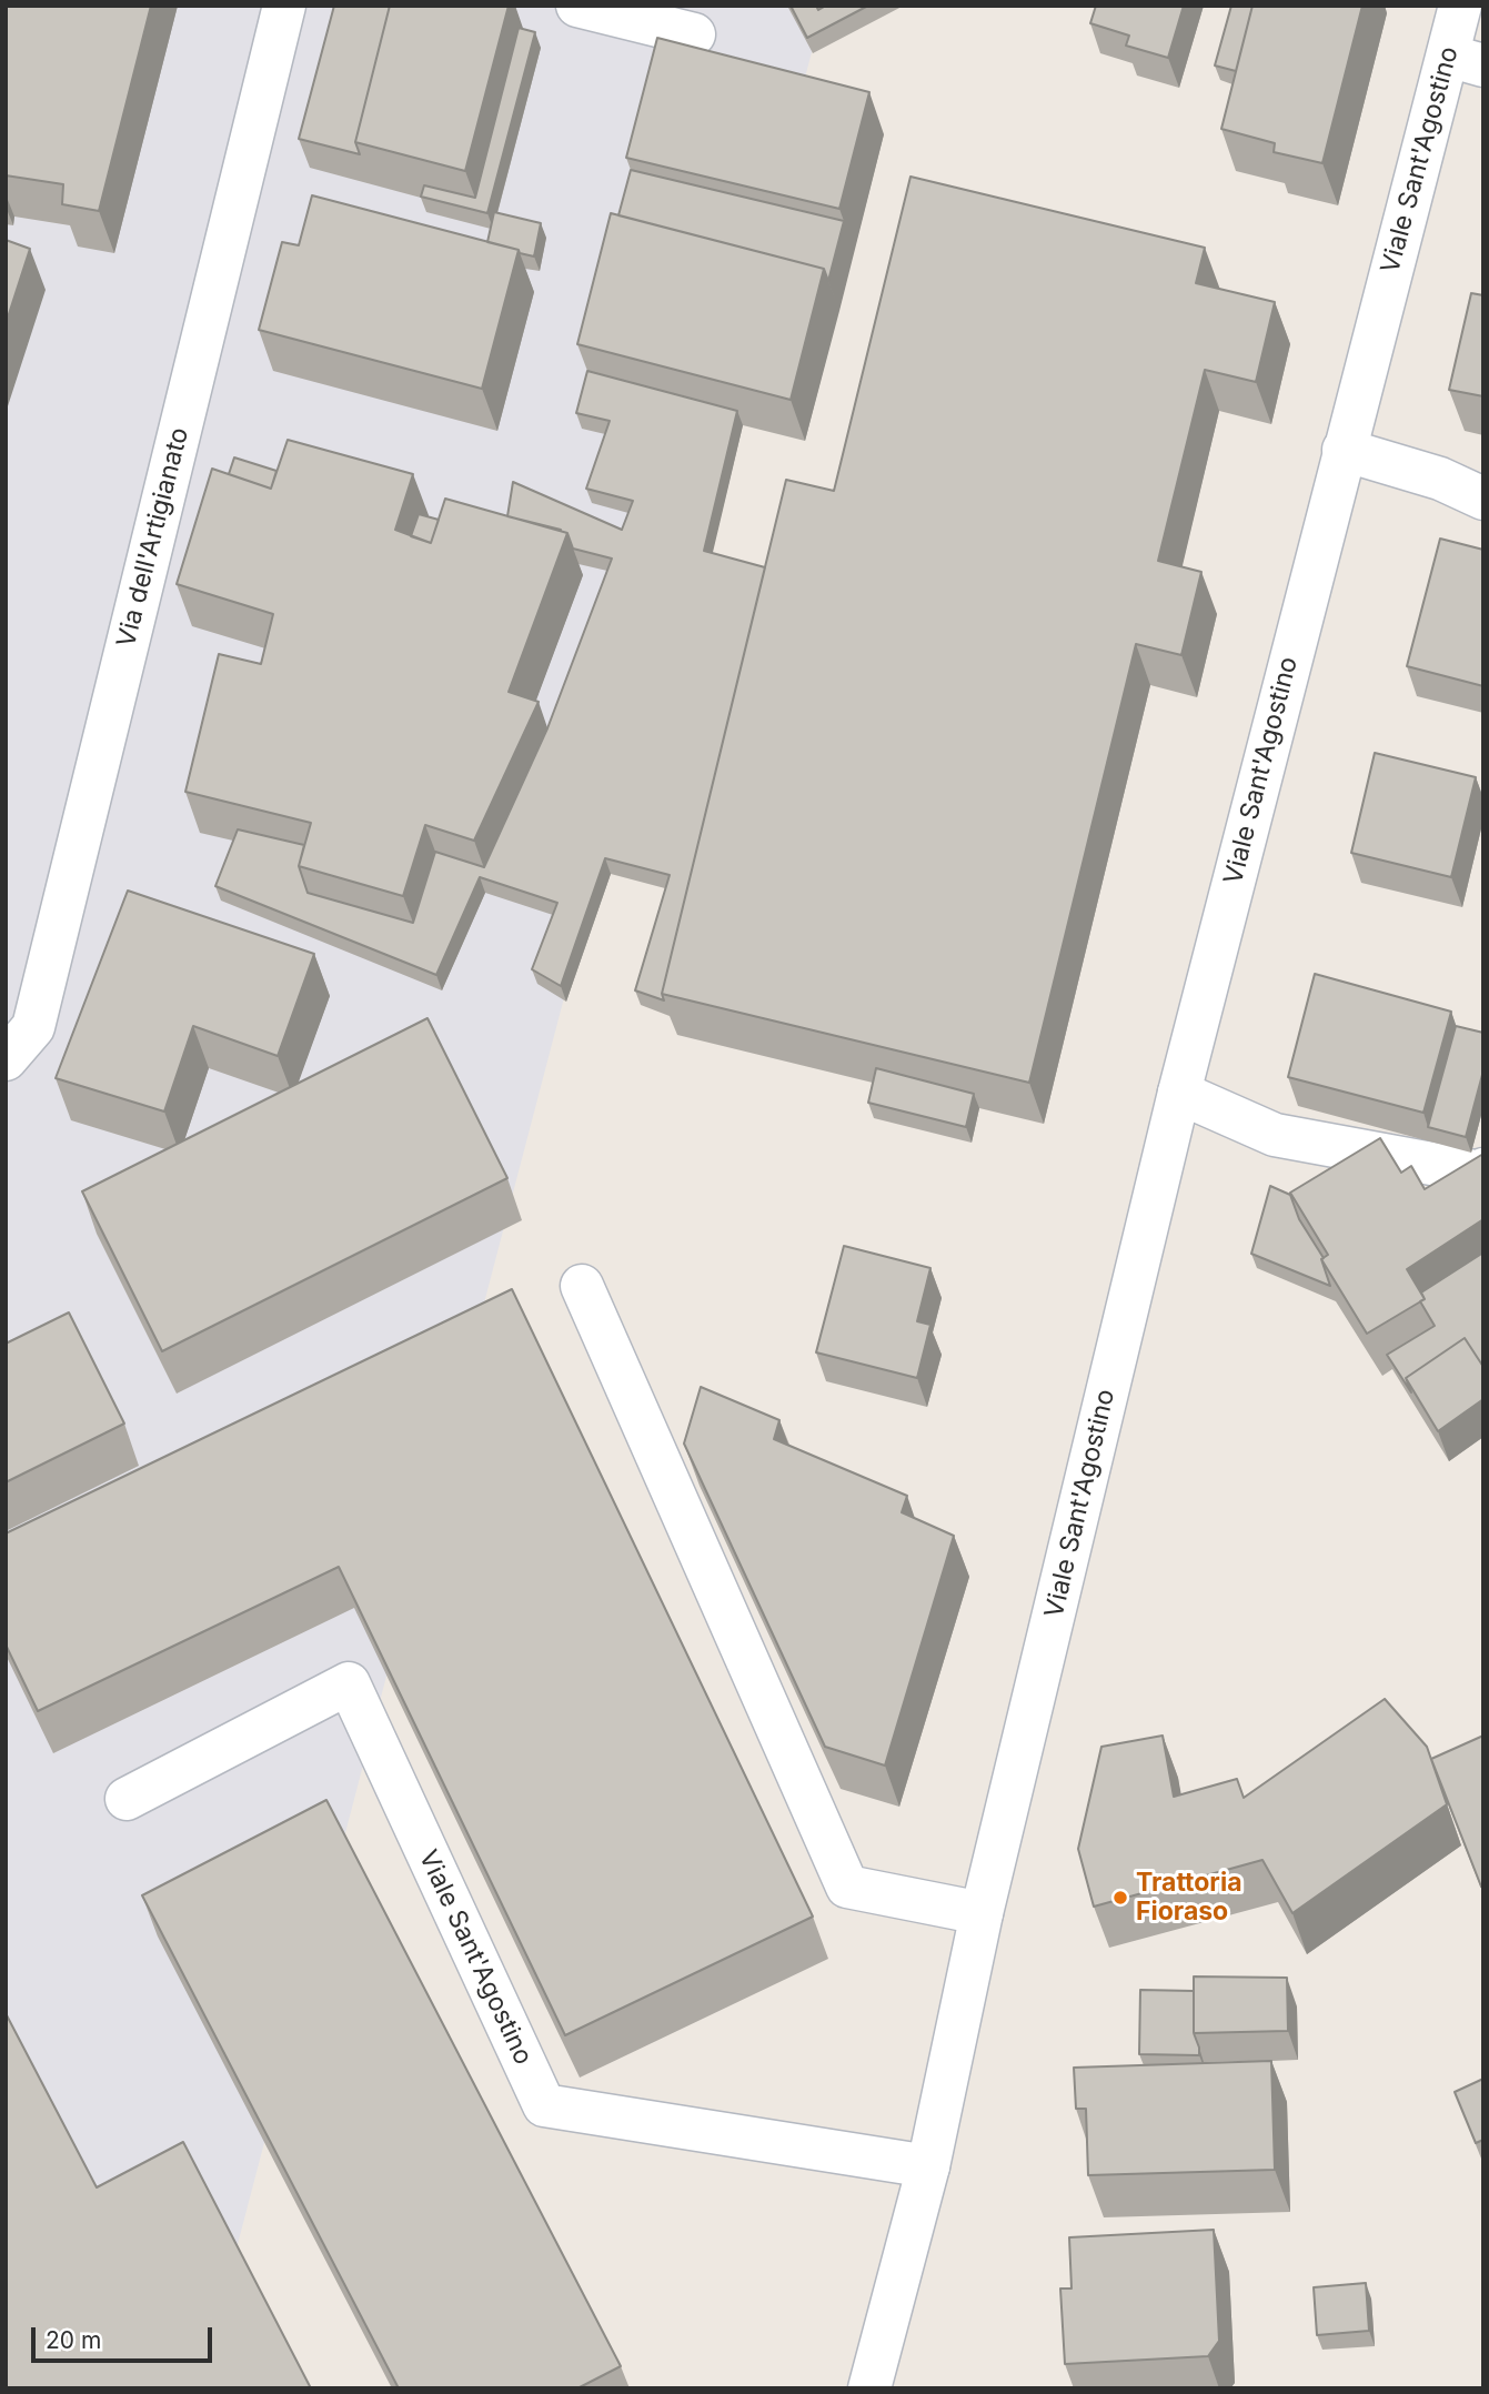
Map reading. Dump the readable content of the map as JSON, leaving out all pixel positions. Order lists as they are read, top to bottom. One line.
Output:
{"streets":{"street":["Viale Sant'Agostino","Via dell'Artigianato"]},"places":["Trattoria Fioraso"],"scale_bar":"20 m"}
